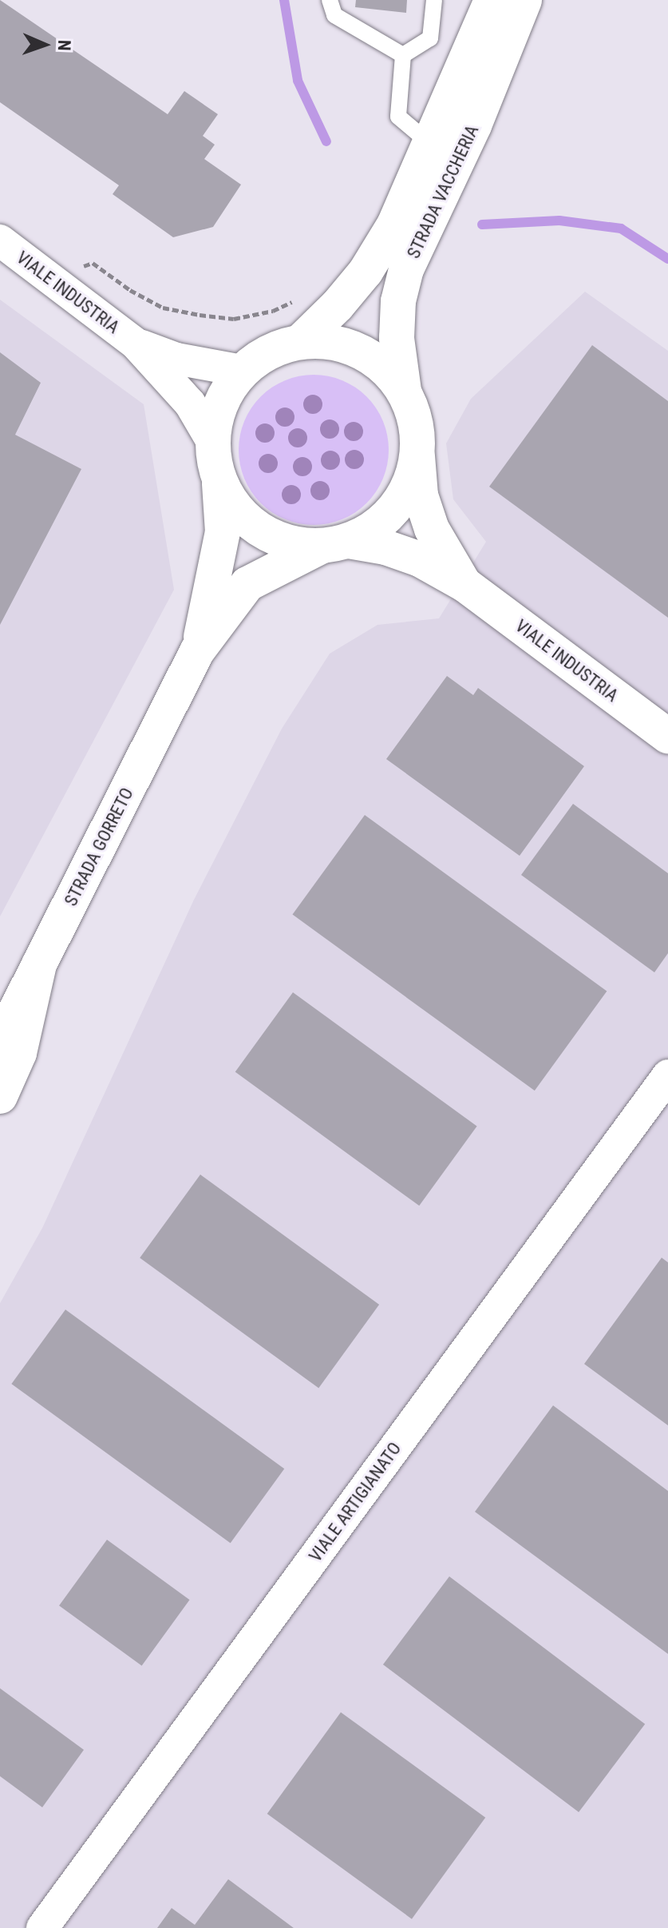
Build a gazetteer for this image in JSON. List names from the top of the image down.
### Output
{
  "streets": {
    "main road": ["STRADA VACCHERIA", "VIALE INDUSTRIA", "STRADA GORRETO"],
    "street": ["VIALE ARTIGIANATO"]
  },
  "crossings": [
    ["STRADA VACCHERIA", "VIALE INDUSTRIA"],
    ["STRADA VACCHERIA", "STRADA GORRETO"],
    ["VIALE INDUSTRIA", "STRADA GORRETO"]
  ],
  "north": "right"
}
